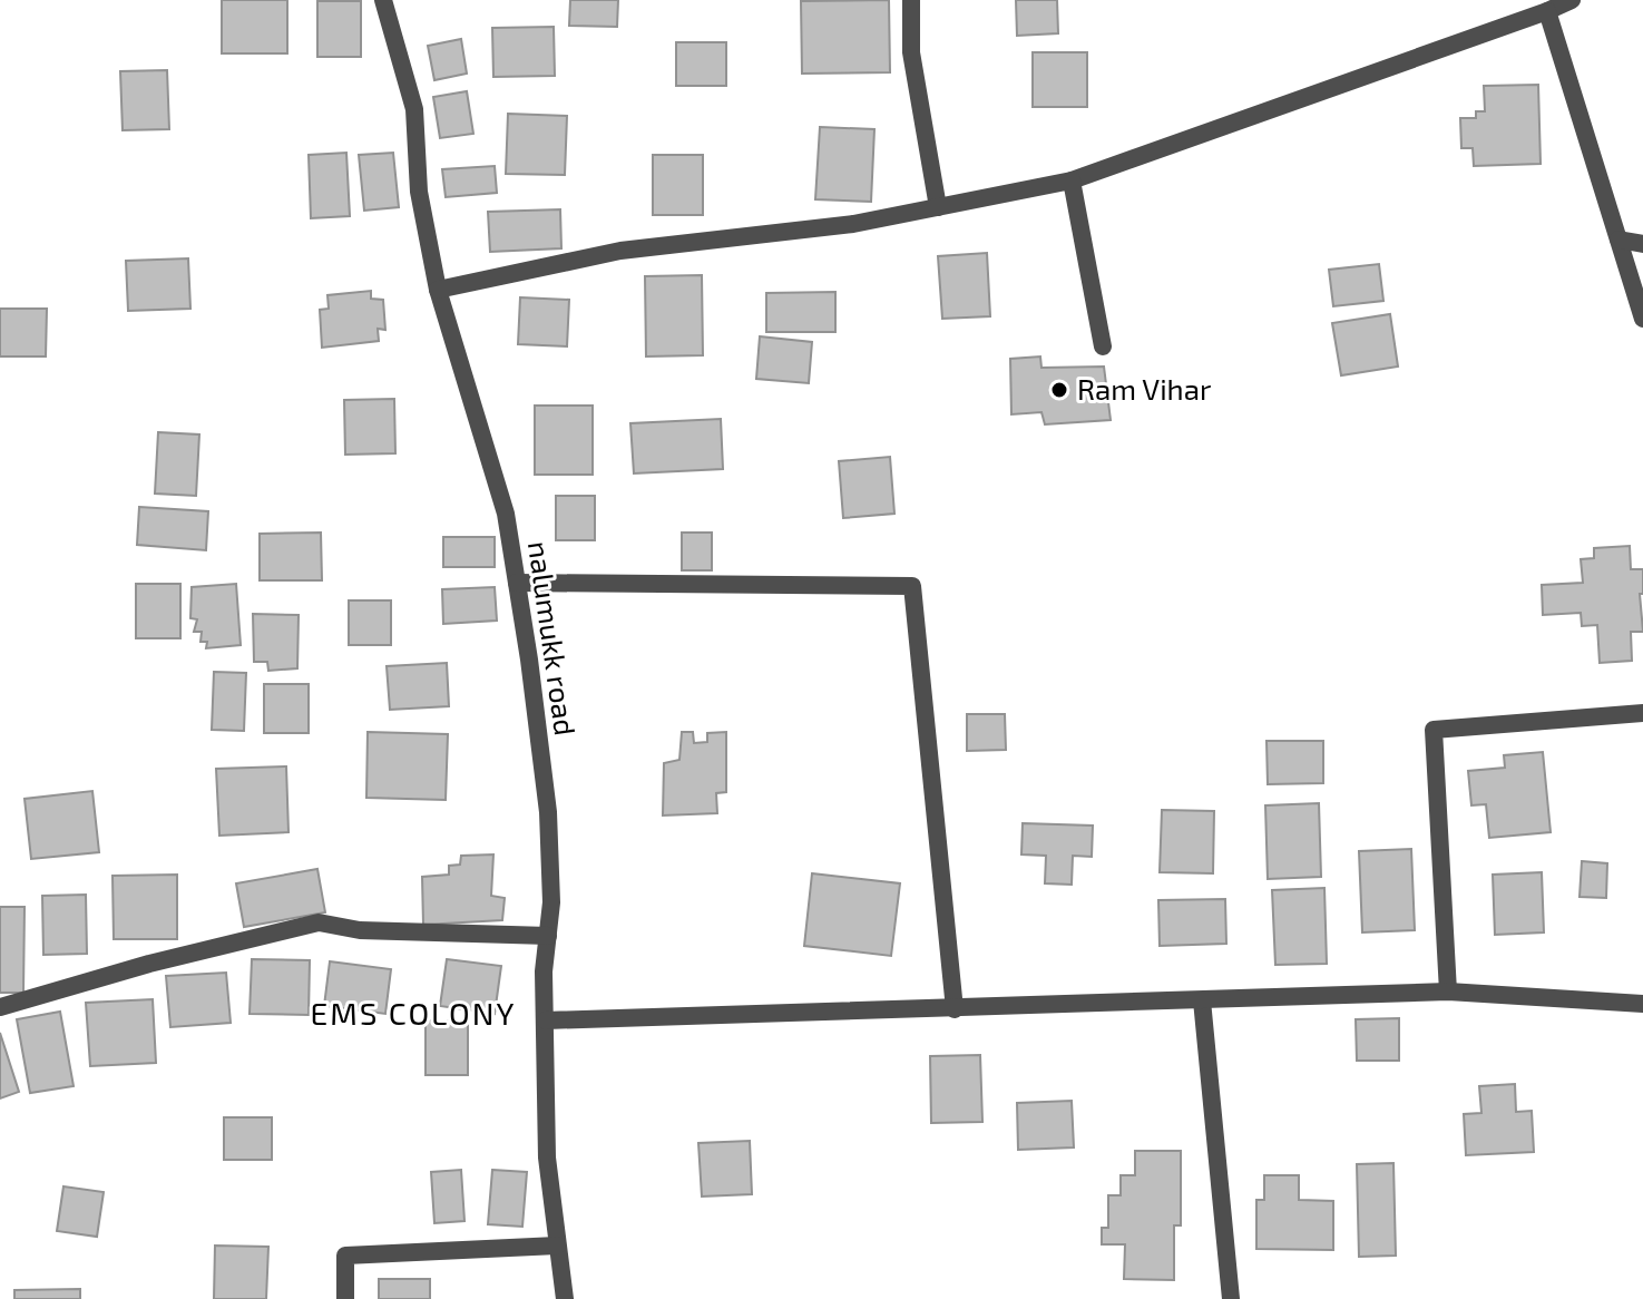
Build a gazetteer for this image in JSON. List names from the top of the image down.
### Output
{
  "streets": {
    "street": ["nalumukk road"]
  },
  "districts": ["EMS COLONY"],
  "places": ["Ram Vihar"]
}
